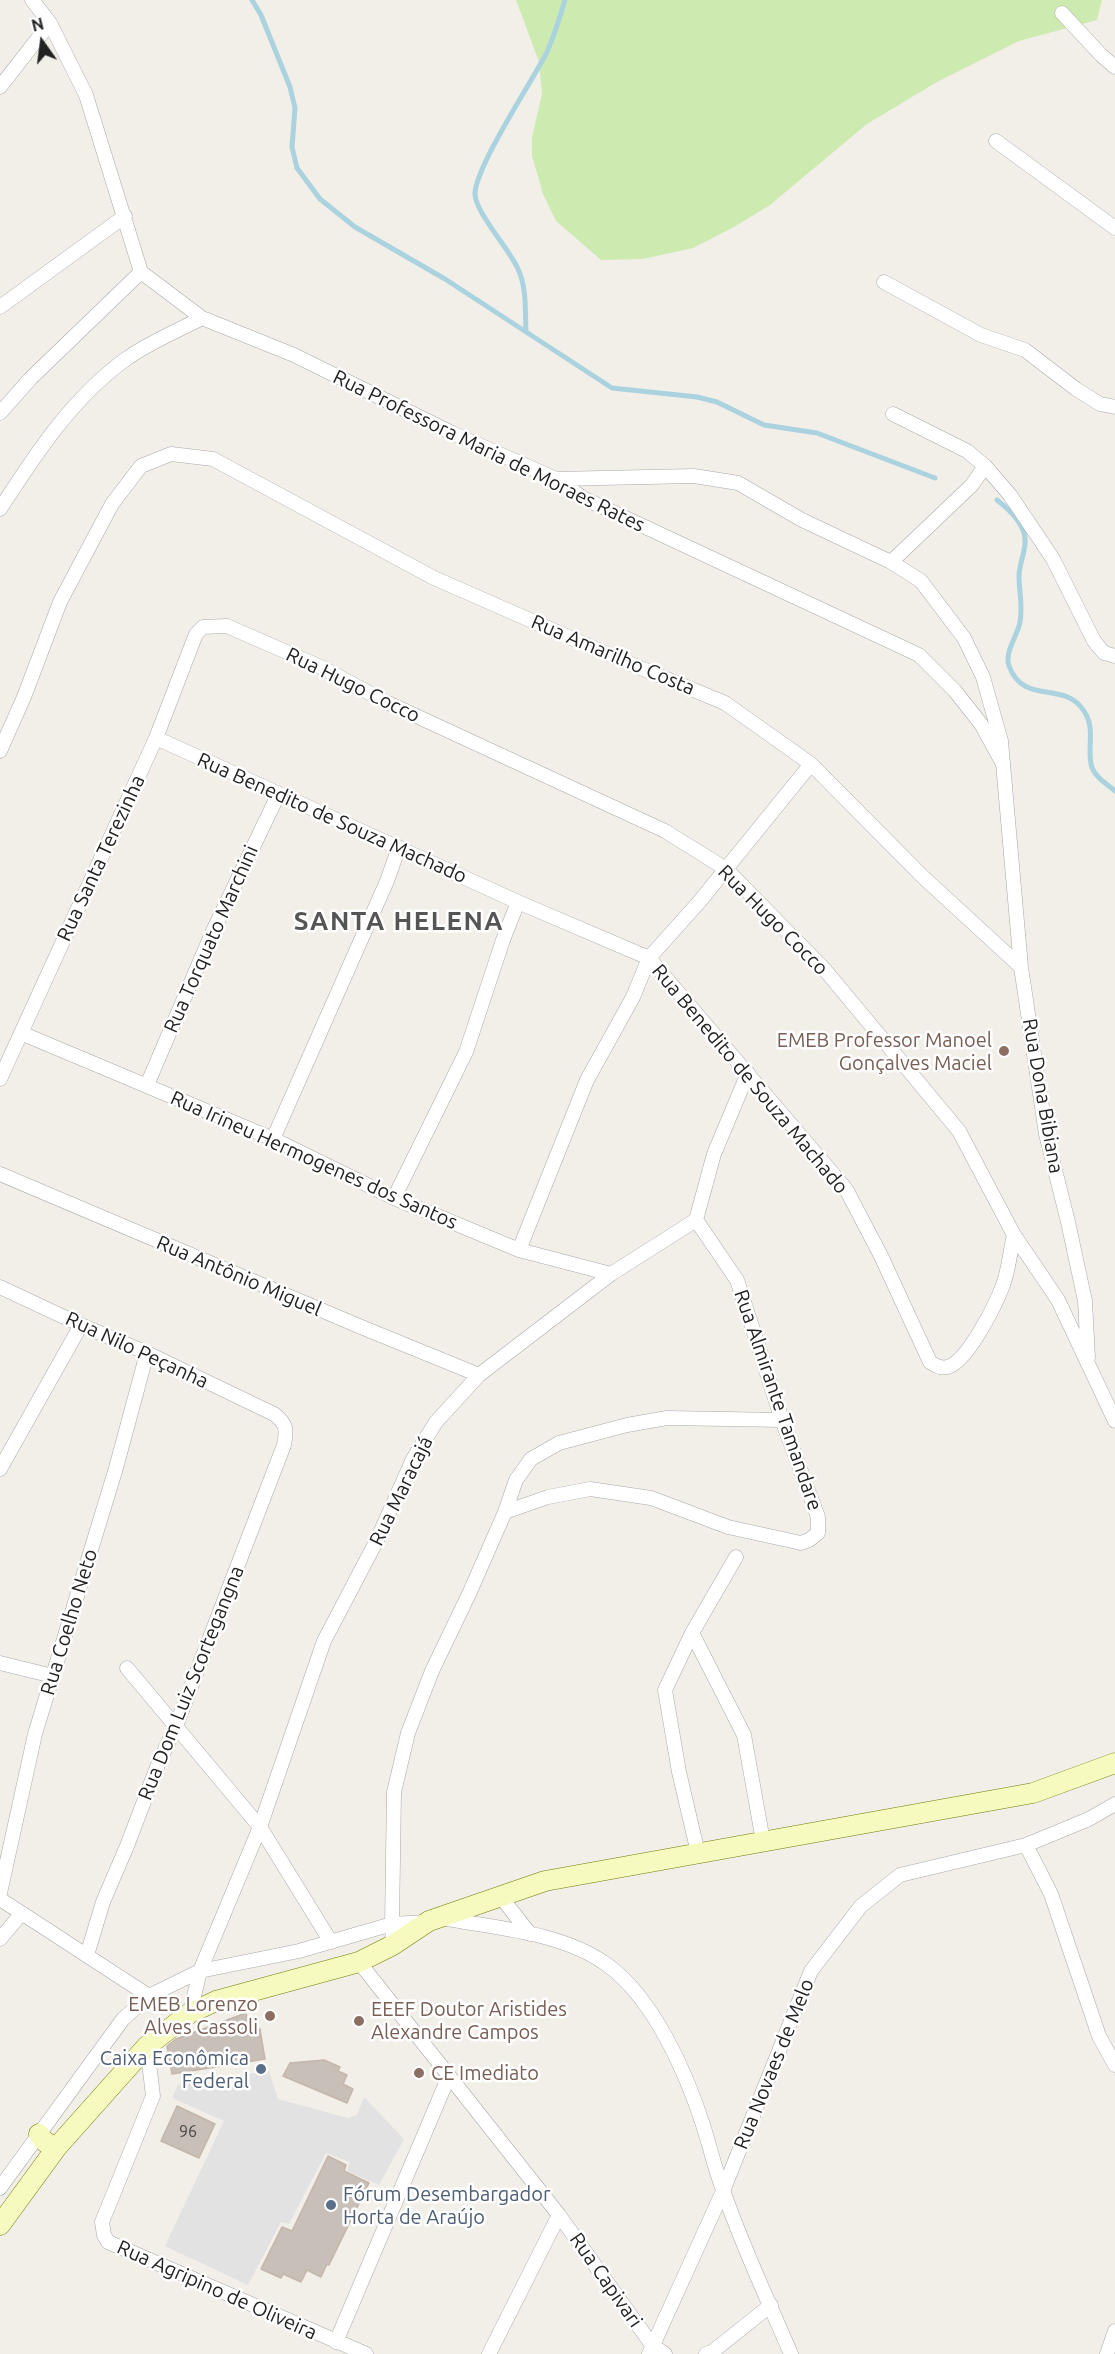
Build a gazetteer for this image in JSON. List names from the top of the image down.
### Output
{
  "streets": {
    "street": [
      "Rua Professora Maria de Moraes Rates",
      "Rua Amarilho Costa",
      "Rua Hugo Cocco",
      "Rua Benedito de Souza Machado",
      "Rua Santa Terezinha",
      "Rua Torquato Marchini",
      "Rua Dona Bibiana",
      "Rua Irineu Hermogenes dos Santos",
      "Rua Antônio Miguel",
      "Rua Nilo Peçanha",
      "Rua Almirante Tamandare",
      "Rua Maracajá",
      "Rua Coelho Neto",
      "Rua Dom Luiz Scortegangna",
      "Rua Novaes de Melo",
      "Rua Capivari",
      "Rua Agripino de Oliveira"
    ]
  },
  "crossings": [
    ["Rua Professora Maria de Moraes Rates", "Rua Dona Bibiana"],
    ["Rua Amarilho Costa", "Rua Dona Bibiana"],
    ["Rua Hugo Cocco", "Rua Benedito de Souza Machado"],
    ["Rua Hugo Cocco", "Rua Santa Terezinha"],
    ["Rua Hugo Cocco", "Rua Dona Bibiana"],
    ["Rua Benedito de Souza Machado", "Rua Santa Terezinha"],
    ["Rua Benedito de Souza Machado", "Rua Torquato Marchini"],
    ["Rua Santa Terezinha", "Rua Irineu Hermogenes dos Santos"],
    ["Rua Torquato Marchini", "Rua Irineu Hermogenes dos Santos"],
    ["Rua Irineu Hermogenes dos Santos", "Rua Maracajá"],
    ["Rua Antônio Miguel", "Rua Maracajá"],
    ["Rua Nilo Peçanha", "Rua Coelho Neto"],
    ["Rua Nilo Peçanha", "Rua Dom Luiz Scortegangna"],
    ["Rua Almirante Tamandare", "Rua Maracajá"],
    ["Rua Novaes de Melo", "Rua Capivari"]
  ],
  "districts": ["SANTA HELENA"],
  "places": [
    "EMEB Professor Manoel Gonçalves Maciel",
    "EMEB Lorenzo Alves Cassoli",
    "EEEF Doutor Aristides Alexandre Campos",
    "Caixa Econômica Federal",
    "CE Imediato",
    "Fórum Desembargador Horta de Araújo"
  ],
  "house_numbers": ["96"],
  "north": "top"
}
